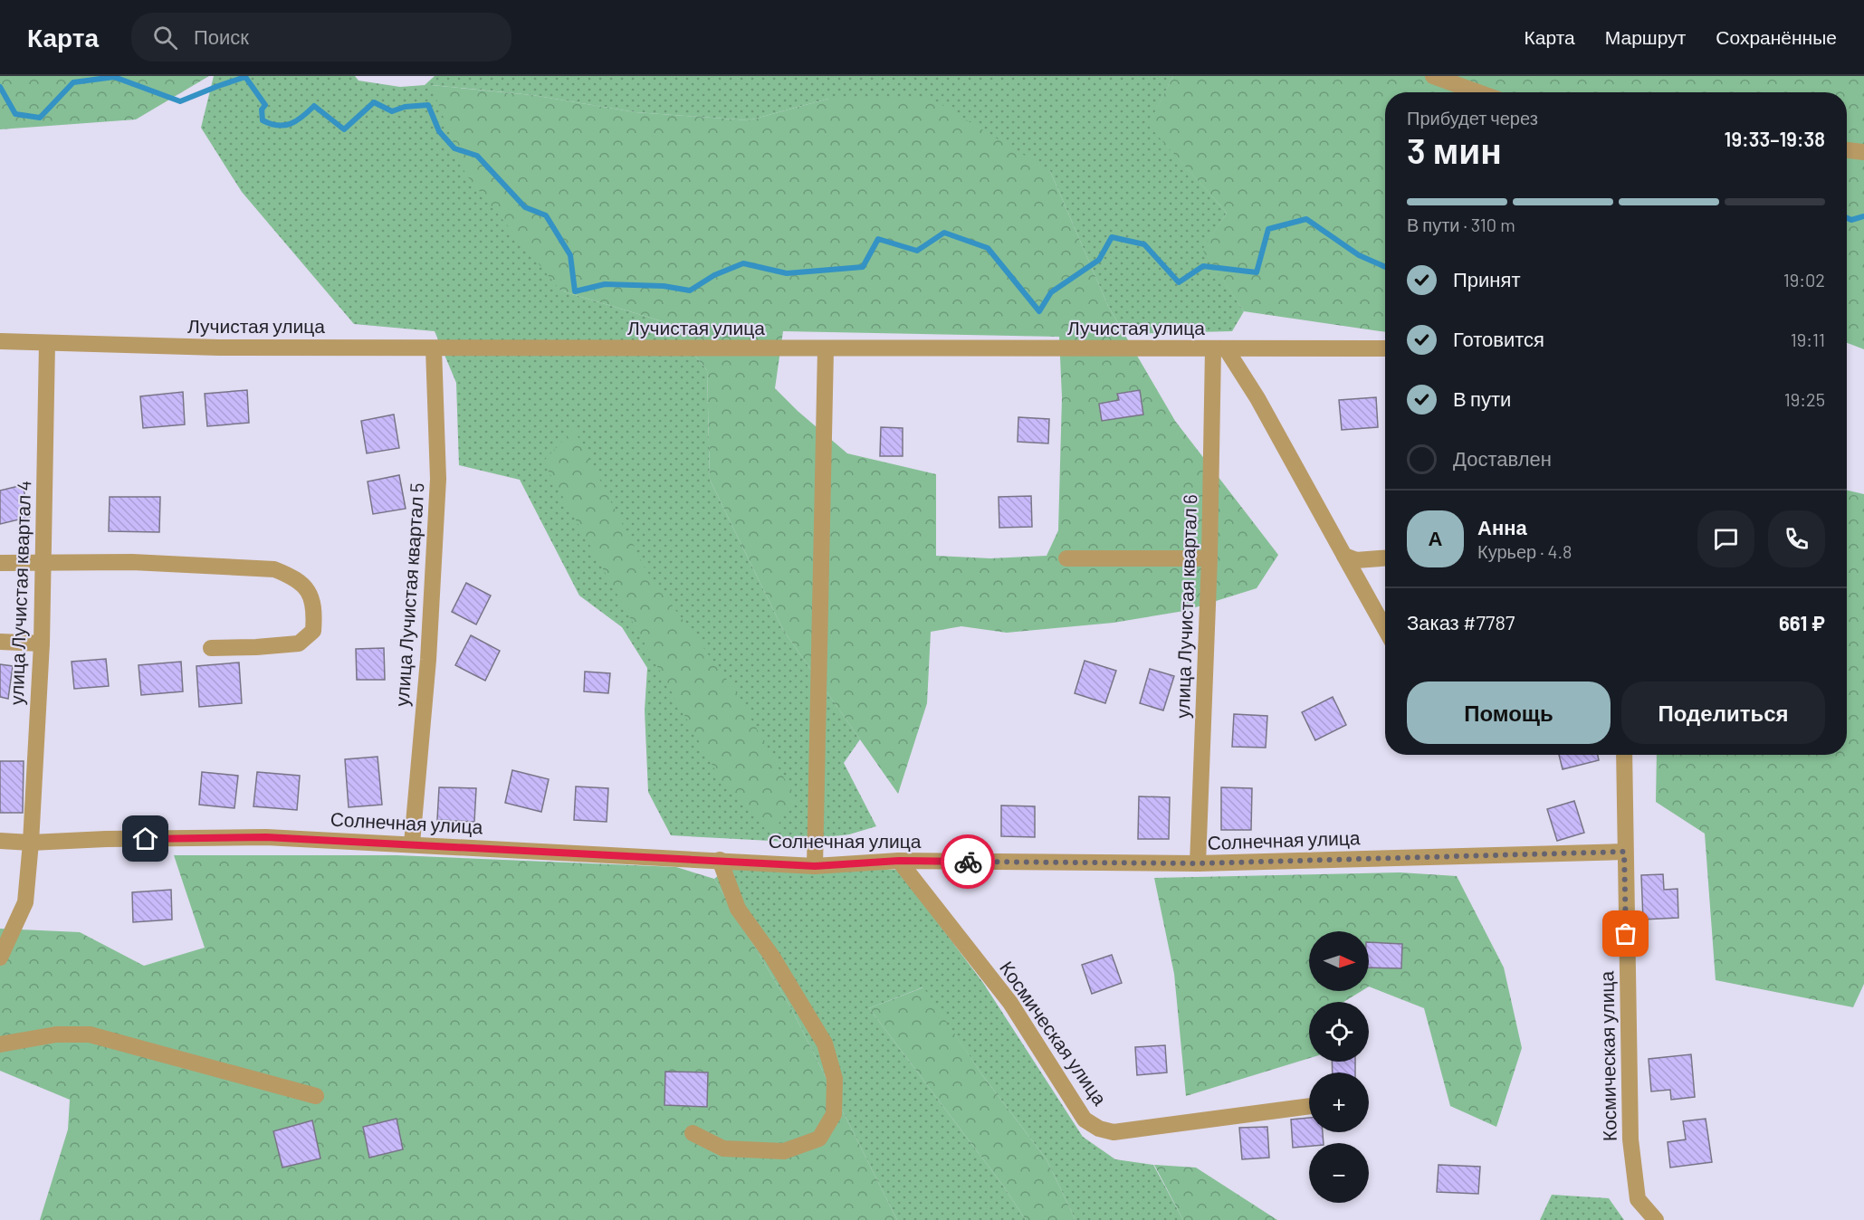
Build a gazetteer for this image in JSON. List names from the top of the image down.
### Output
{
  "streets": {
    "street": [
      "Лучистая улица",
      "улица Лучистая квартал 4",
      "улица Лучистая квартал 5",
      "улица Лучистая квартал 6",
      "Солнечная улица",
      "Космическая улица"
    ]
  },
  "crossings": [
    ["Лучистая улица", "улица Лучистая квартал 4"],
    ["Лучистая улица", "улица Лучистая квартал 5"],
    ["Лучистая улица", "улица Лучистая квартал 6"],
    ["улица Лучистая квартал 4", "Солнечная улица"],
    ["улица Лучистая квартал 5", "Солнечная улица"],
    ["улица Лучистая квартал 6", "Солнечная улица"],
    ["Солнечная улица", "Космическая улица"]
  ],
  "north": "right",
  "page": {
    "header": "Карта",
    "search": "Поиск",
    "nav": ["Карта", "Маршрут", "Сохранённые"],
    "heading": ["3 мин", "Прибудет через", "19:33–19:38"],
    "panel": [
      "Анна",
      "Курьер · 4.8",
      "Заказ #7787",
      "661 ₽"
    ],
    "bar": "В пути · 310 m",
    "list": [
      ["Принят", "19:02"],
      ["Готовится", "19:11"],
      ["В пути", "19:25"],
      "Доставлен"
    ],
    "round": "А",
    "buttons": ["Помощь", "Поделиться"],
    "map_buttons": ["+", "−"]
  }
}
